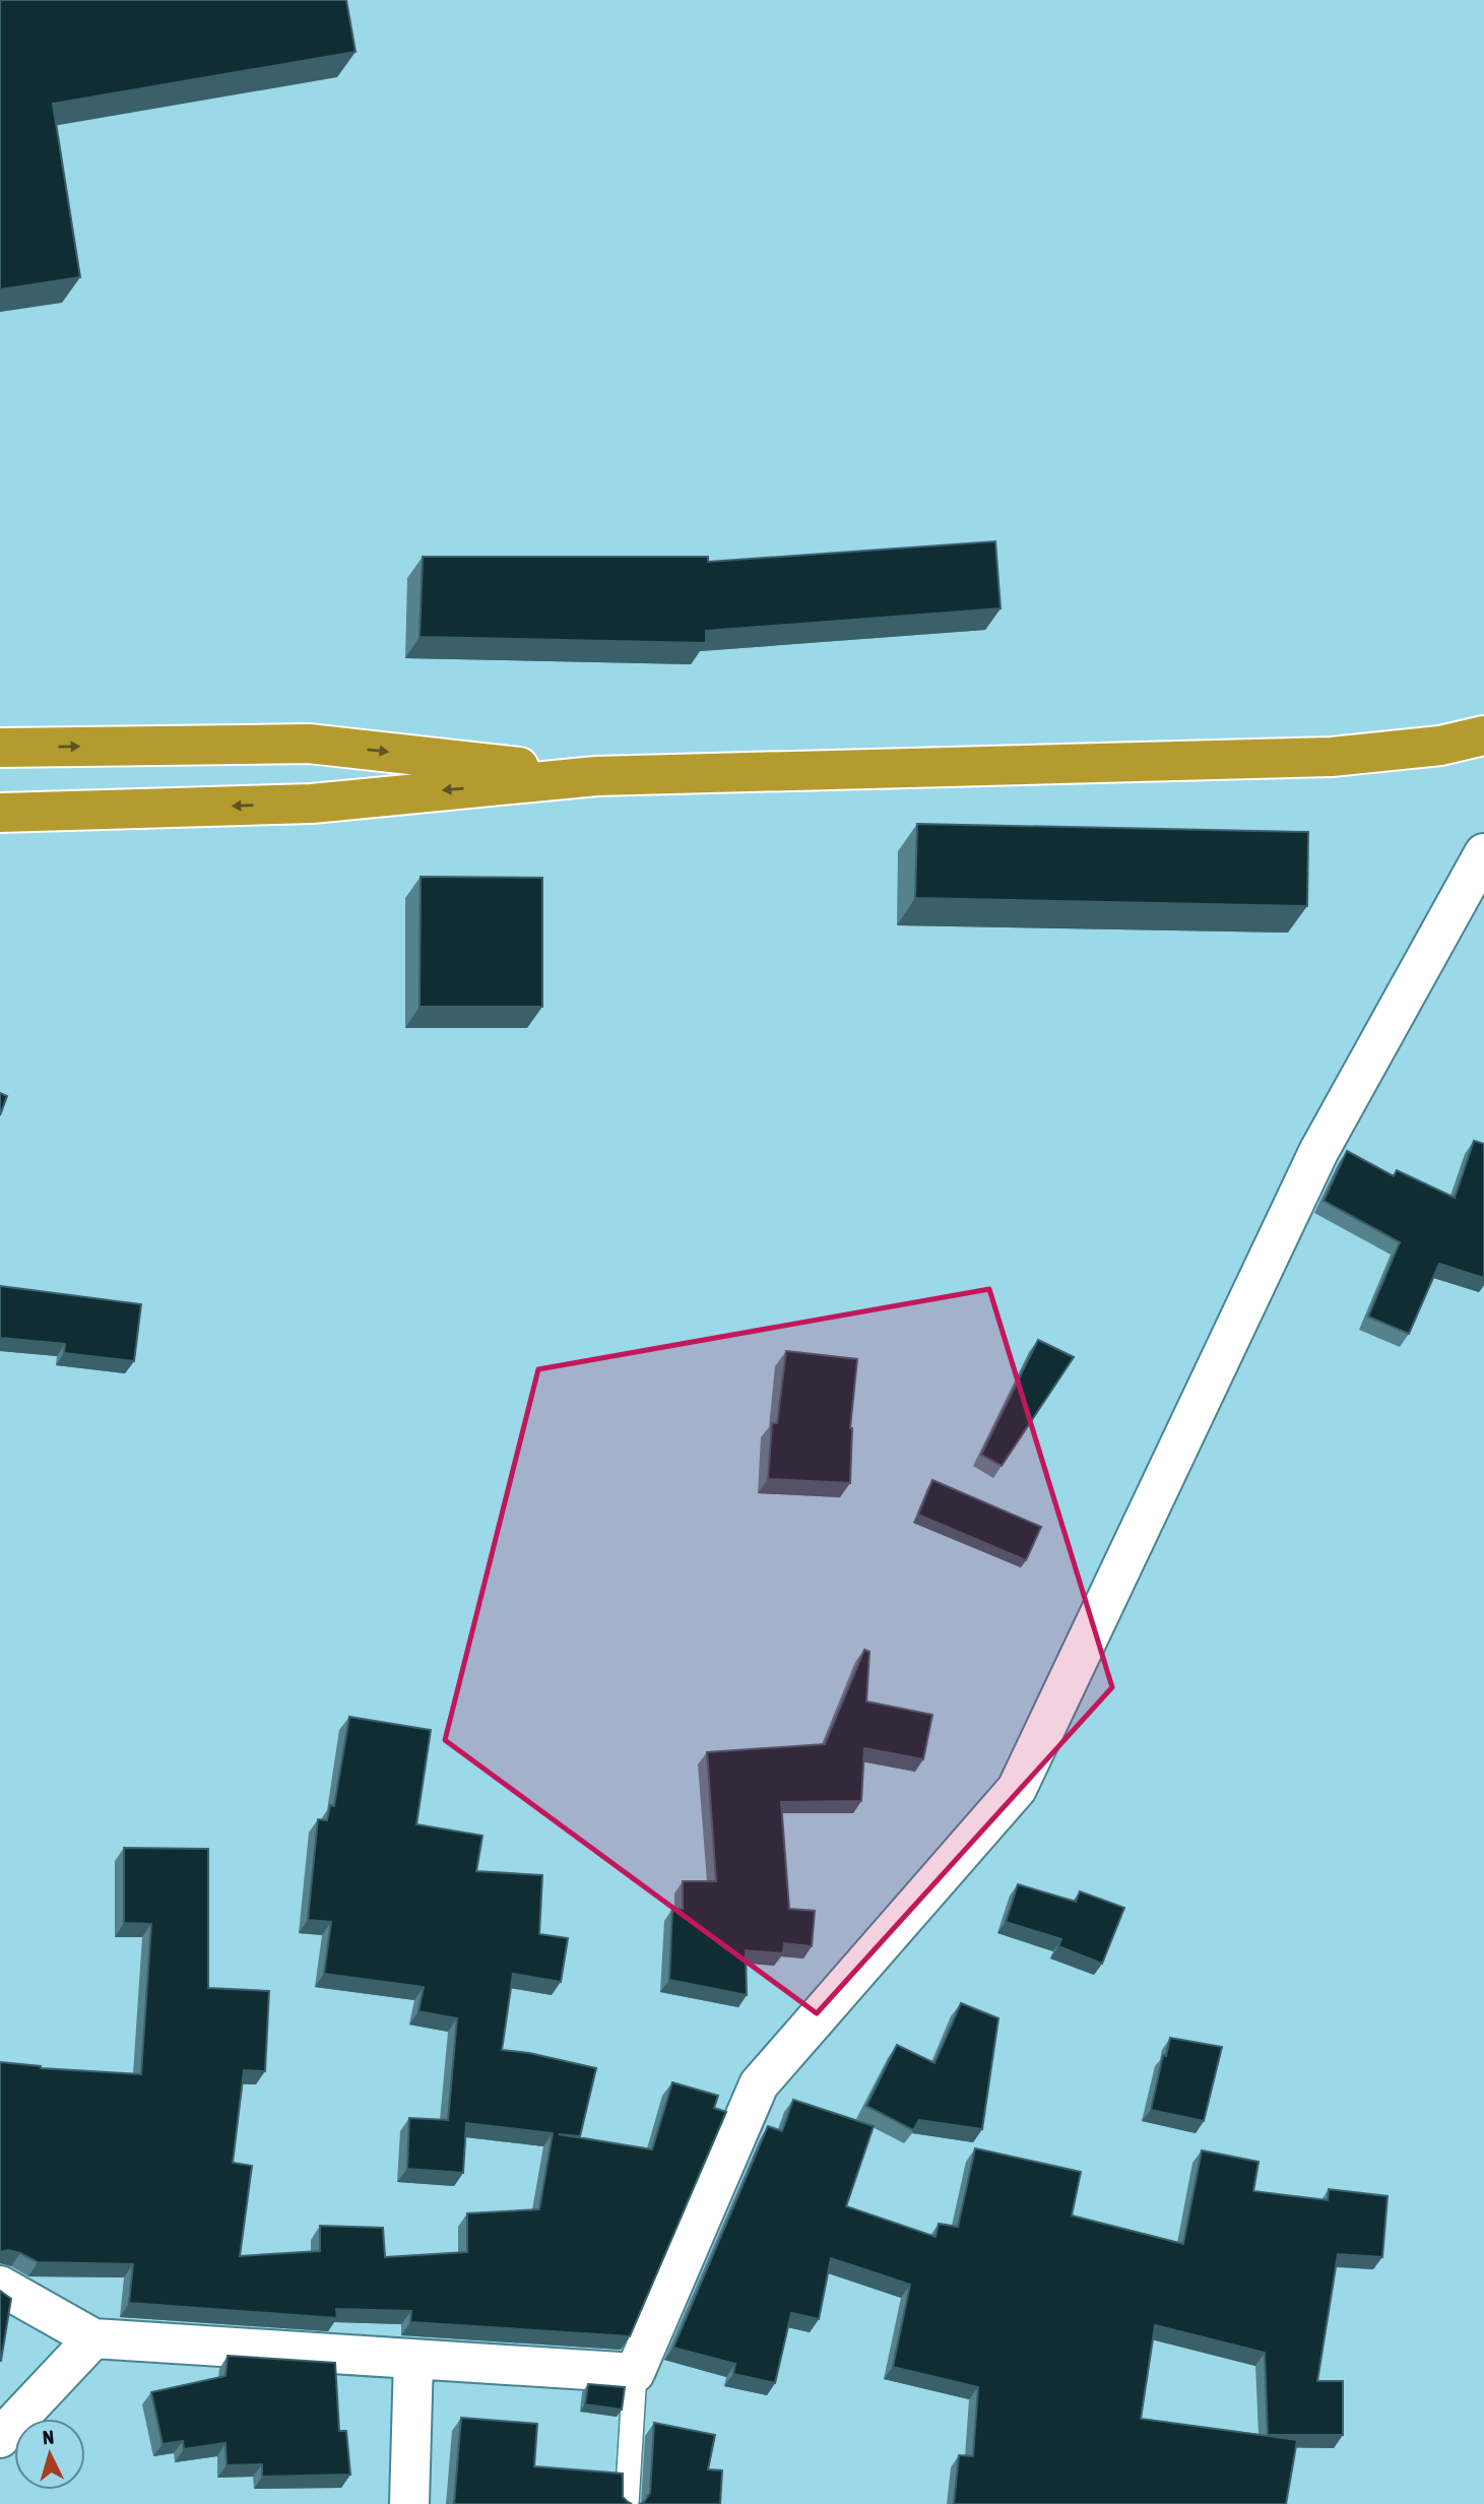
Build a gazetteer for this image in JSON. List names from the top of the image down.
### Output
{
  "north": "top"
}
